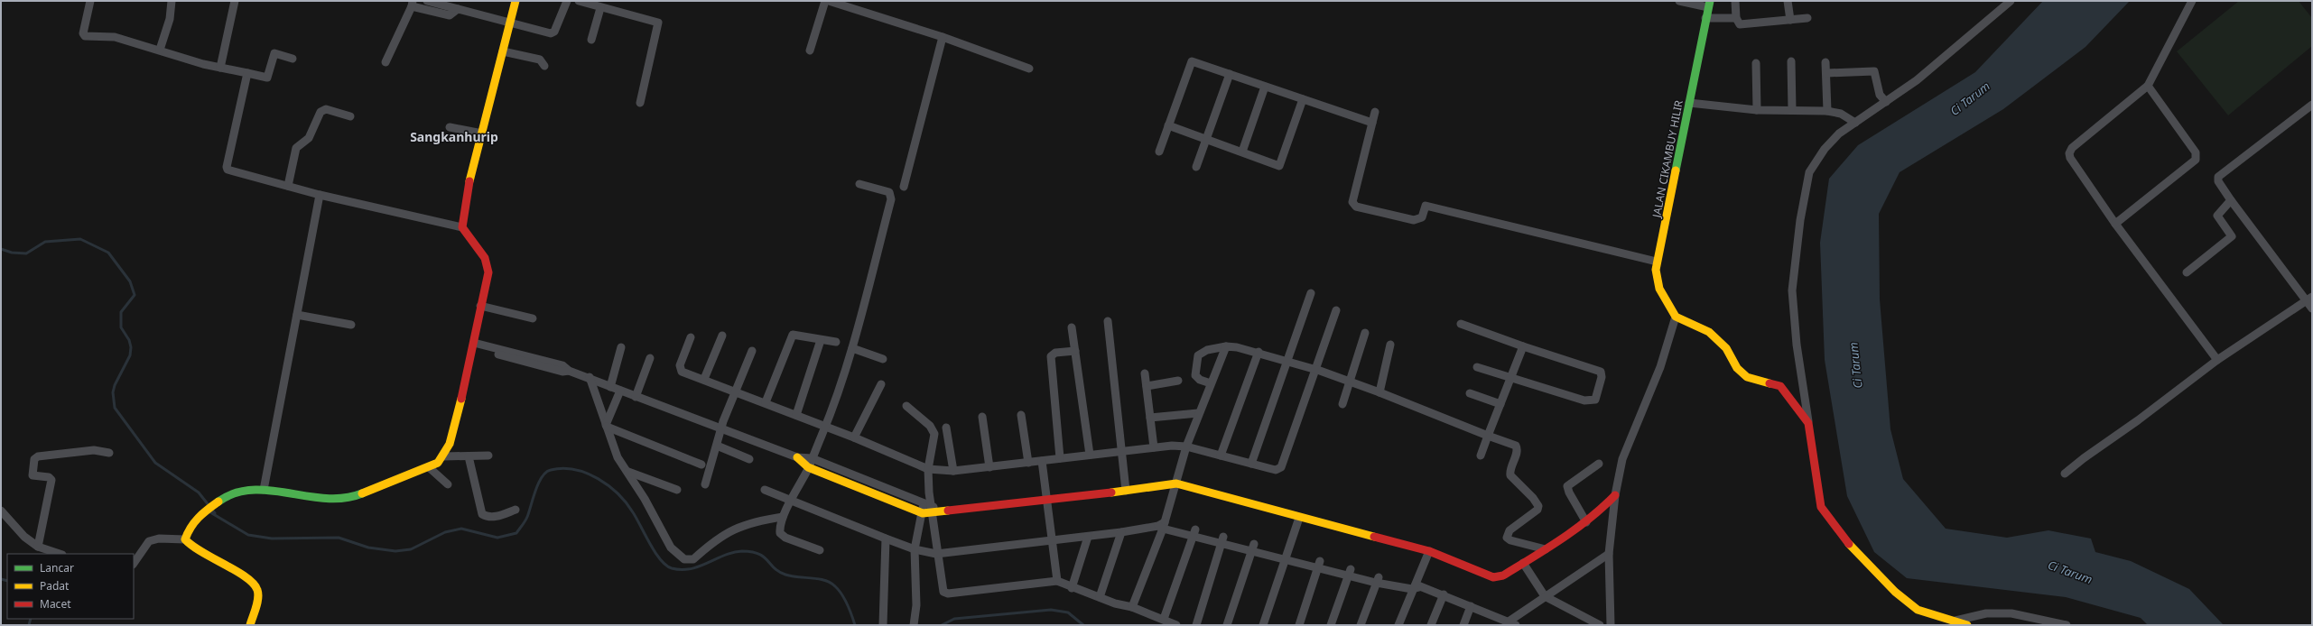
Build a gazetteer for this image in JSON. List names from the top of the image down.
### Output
{
  "streets": {
    "street": ["JALAN CIKAMBUY HILIR"]
  },
  "districts": ["Sangkanhurip"],
  "water": ["Ci Tarum"],
  "legend": ["Lancar", "Padat", "Macet"]
}
